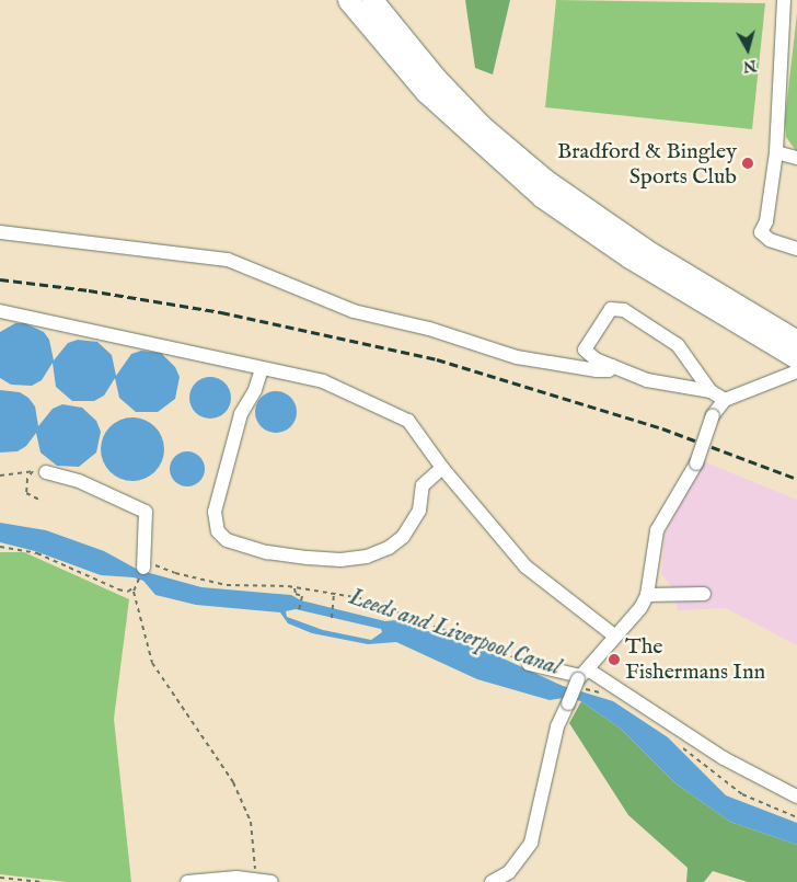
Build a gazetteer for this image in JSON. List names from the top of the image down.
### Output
{
  "water": ["Leeds and Liverpool Canal"],
  "places": ["Bradford & Bingley Sports Club", "The Fishermans Inn"],
  "north": "bottom"
}
